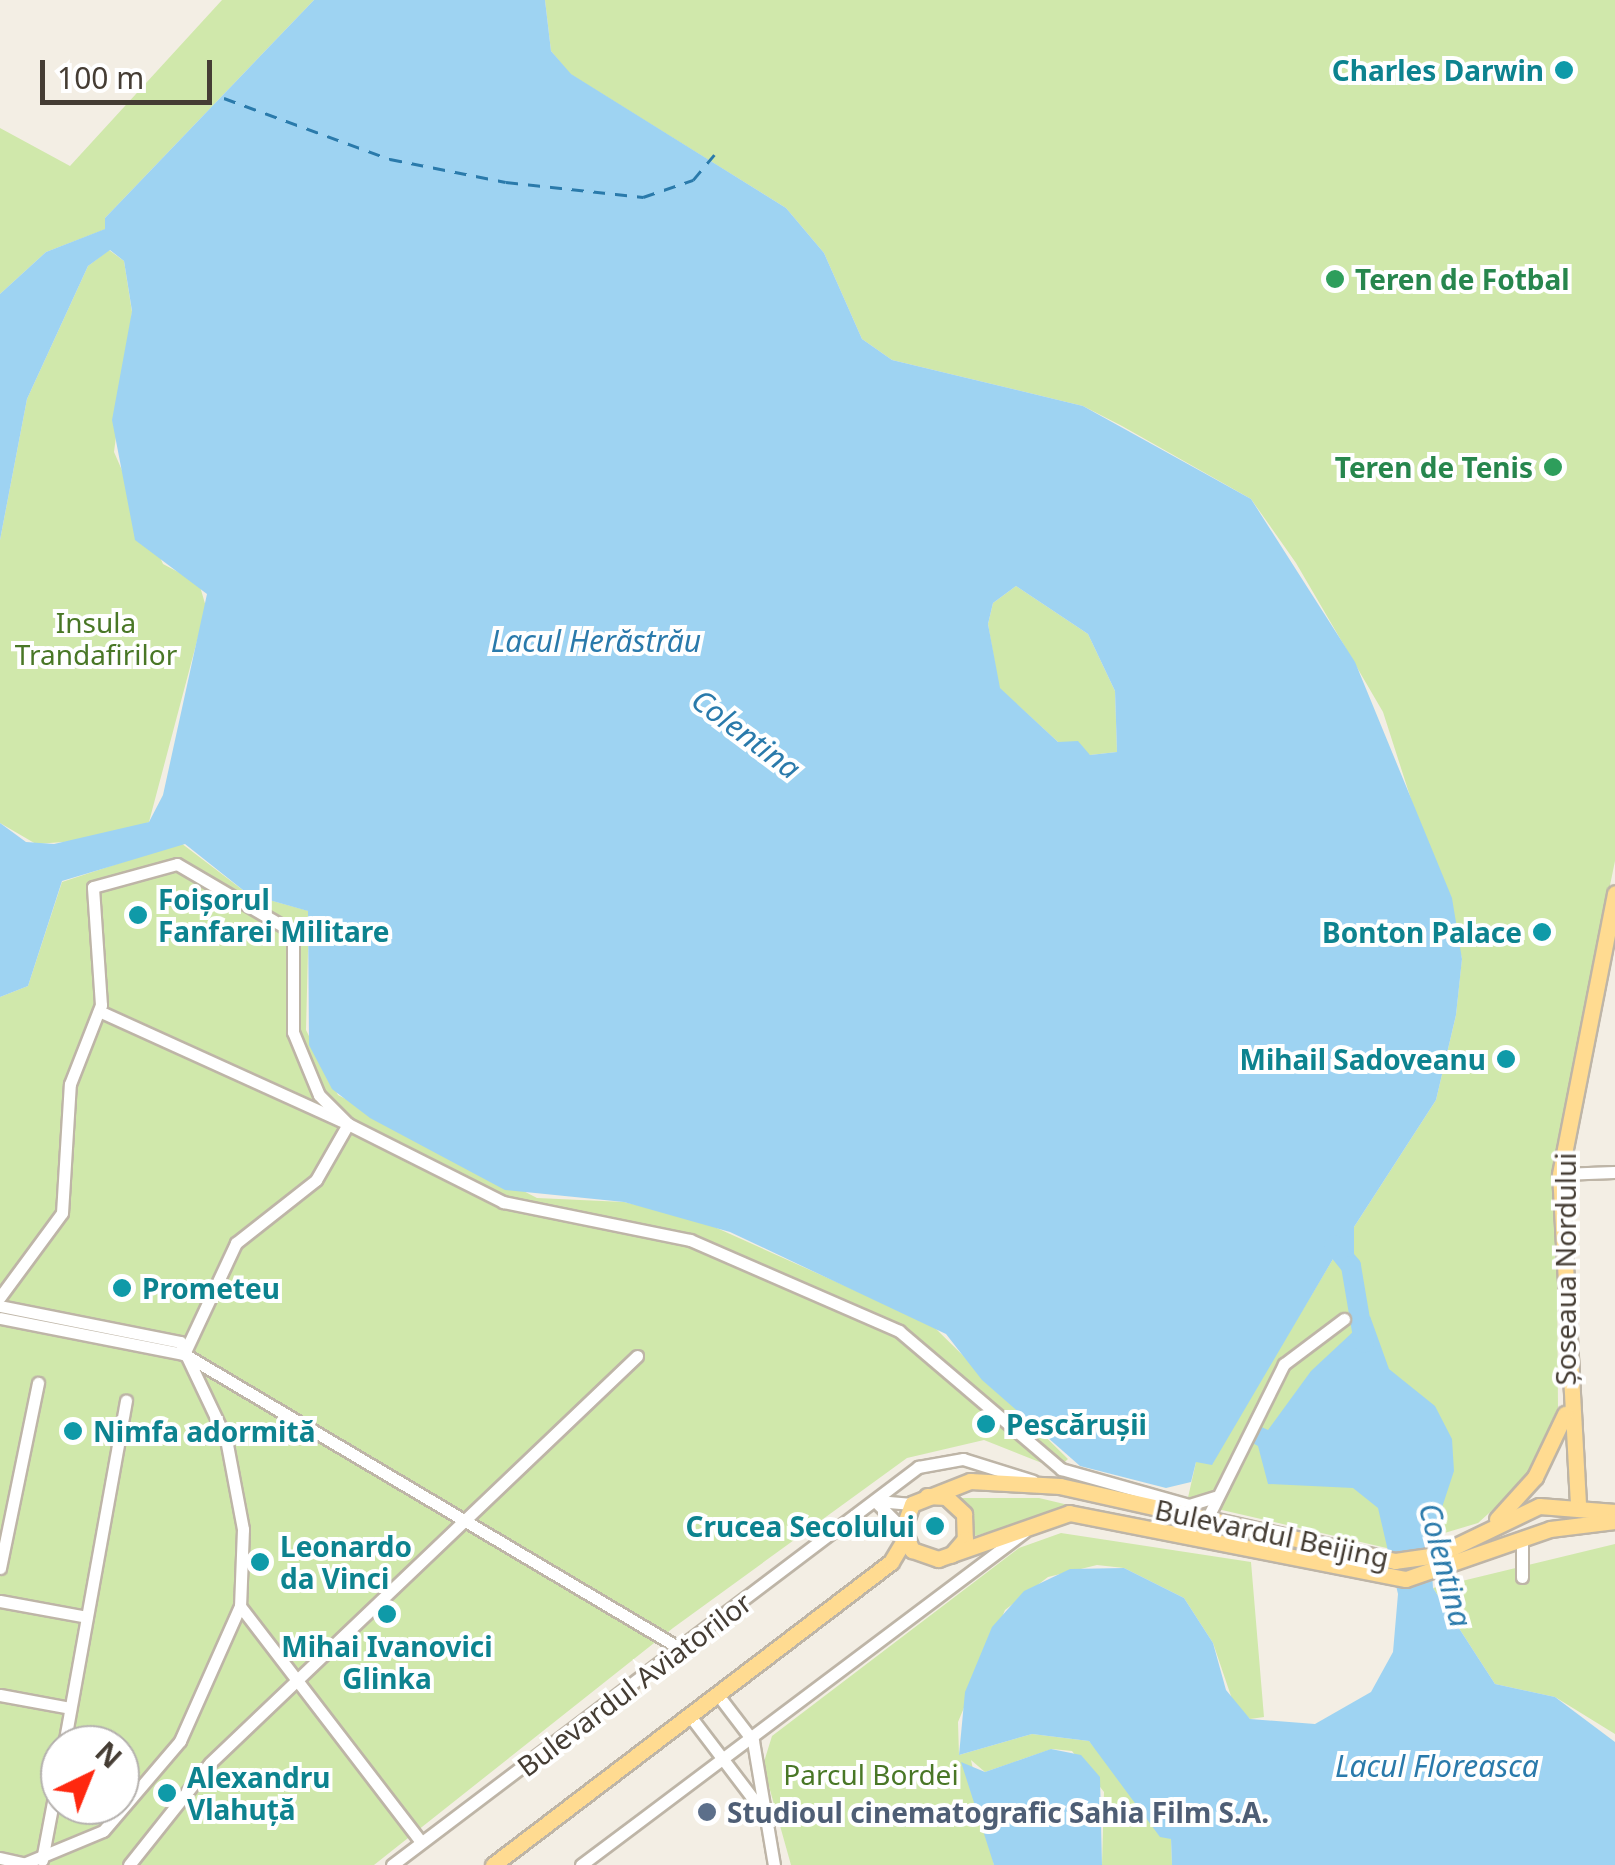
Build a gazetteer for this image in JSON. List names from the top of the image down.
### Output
{
  "streets": {
    "main road": ["Șoseaua Nordului", "Bulevardul Beijing"],
    "street": ["Bulevardul Aviatorilor"]
  },
  "crossings": [
    ["Șoseaua Nordului", "Bulevardul Beijing"],
    ["Bulevardul Beijing", "Bulevardul Aviatorilor"]
  ],
  "water": ["Lacul Herăstrău", "Colentina", "Lacul Floreasca"],
  "parks": ["Insula Trandafirilor", "Parcul Bordei"],
  "places": [
    "Charles Darwin",
    "Teren de Fotbal",
    "Teren de Tenis",
    "Foișorul Fanfarei Militare",
    "Bonton Palace",
    "Mihail Sadoveanu",
    "Prometeu",
    "Pescărușii",
    "Nimfa adormită",
    "Crucea Secolului",
    "Leonardo da Vinci",
    "Mihai Ivanovici Glinka",
    "Alexandru Vlahuță",
    "Studioul cinematografic Sahia Film S.A."
  ],
  "scale_bar": "100 m",
  "north": "top right"
}
